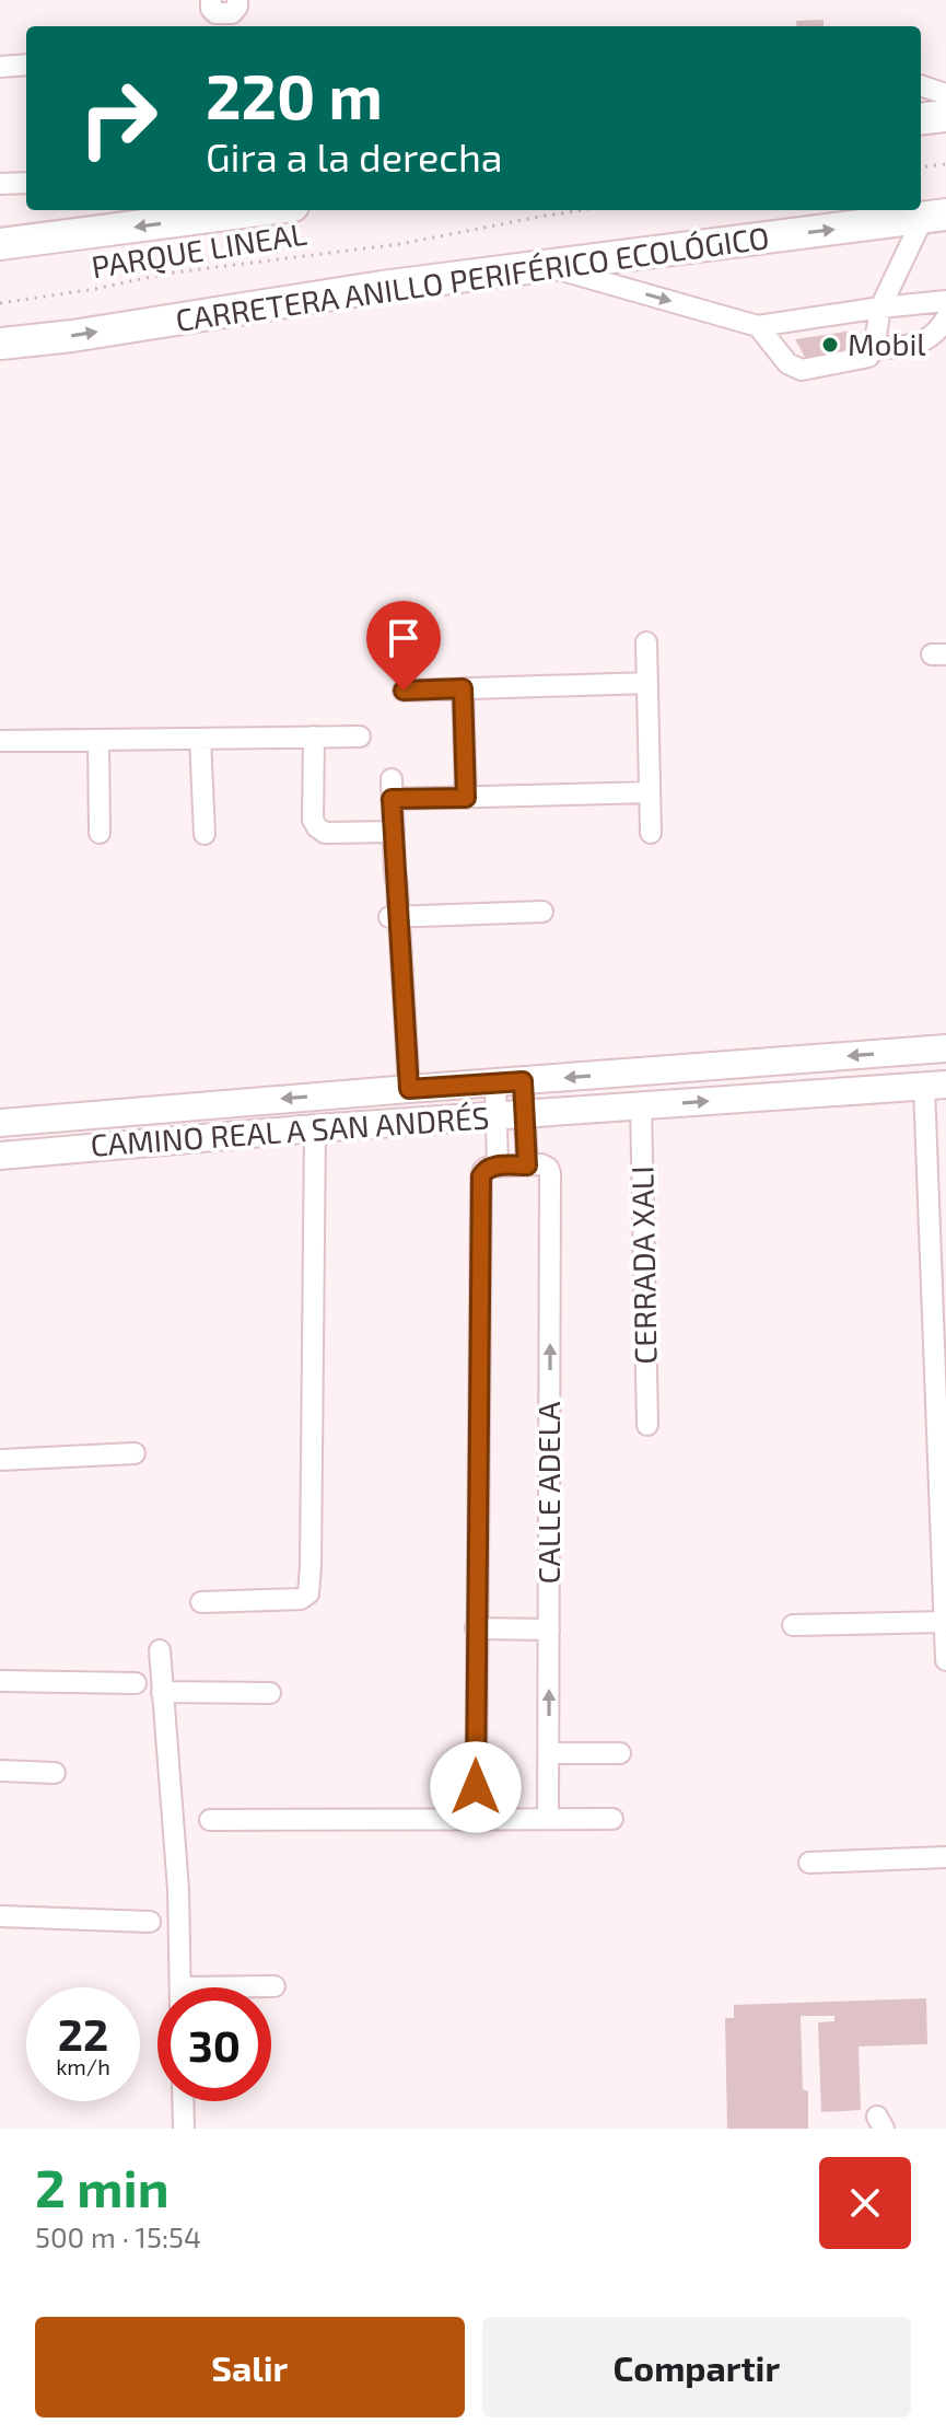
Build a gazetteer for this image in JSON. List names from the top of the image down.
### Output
{
  "streets": {
    "highway": ["CARRETERA ANILLO PERIFÉRICO ECOLÓGICO"],
    "main road": ["CAMINO REAL A SAN ANDRÉS"],
    "street": ["CERRADA XALI", "CALLE ADELA"],
    "path": ["PARQUE LINEAL"]
  },
  "crossings": [
    ["CAMINO REAL A SAN ANDRÉS", "CERRADA XALI"]
  ],
  "one_way": ["CARRETERA ANILLO PERIFÉRICO ECOLÓGICO"],
  "places": ["Mobil"],
  "page": {
    "turn": ["220 m", "Gira a la derecha"],
    "speed": "22 km/h",
    "limit": "30",
    "heading": ["2 min", "500 m · 15:54"],
    "buttons": ["Salir", "Compartir"]
  }
}
